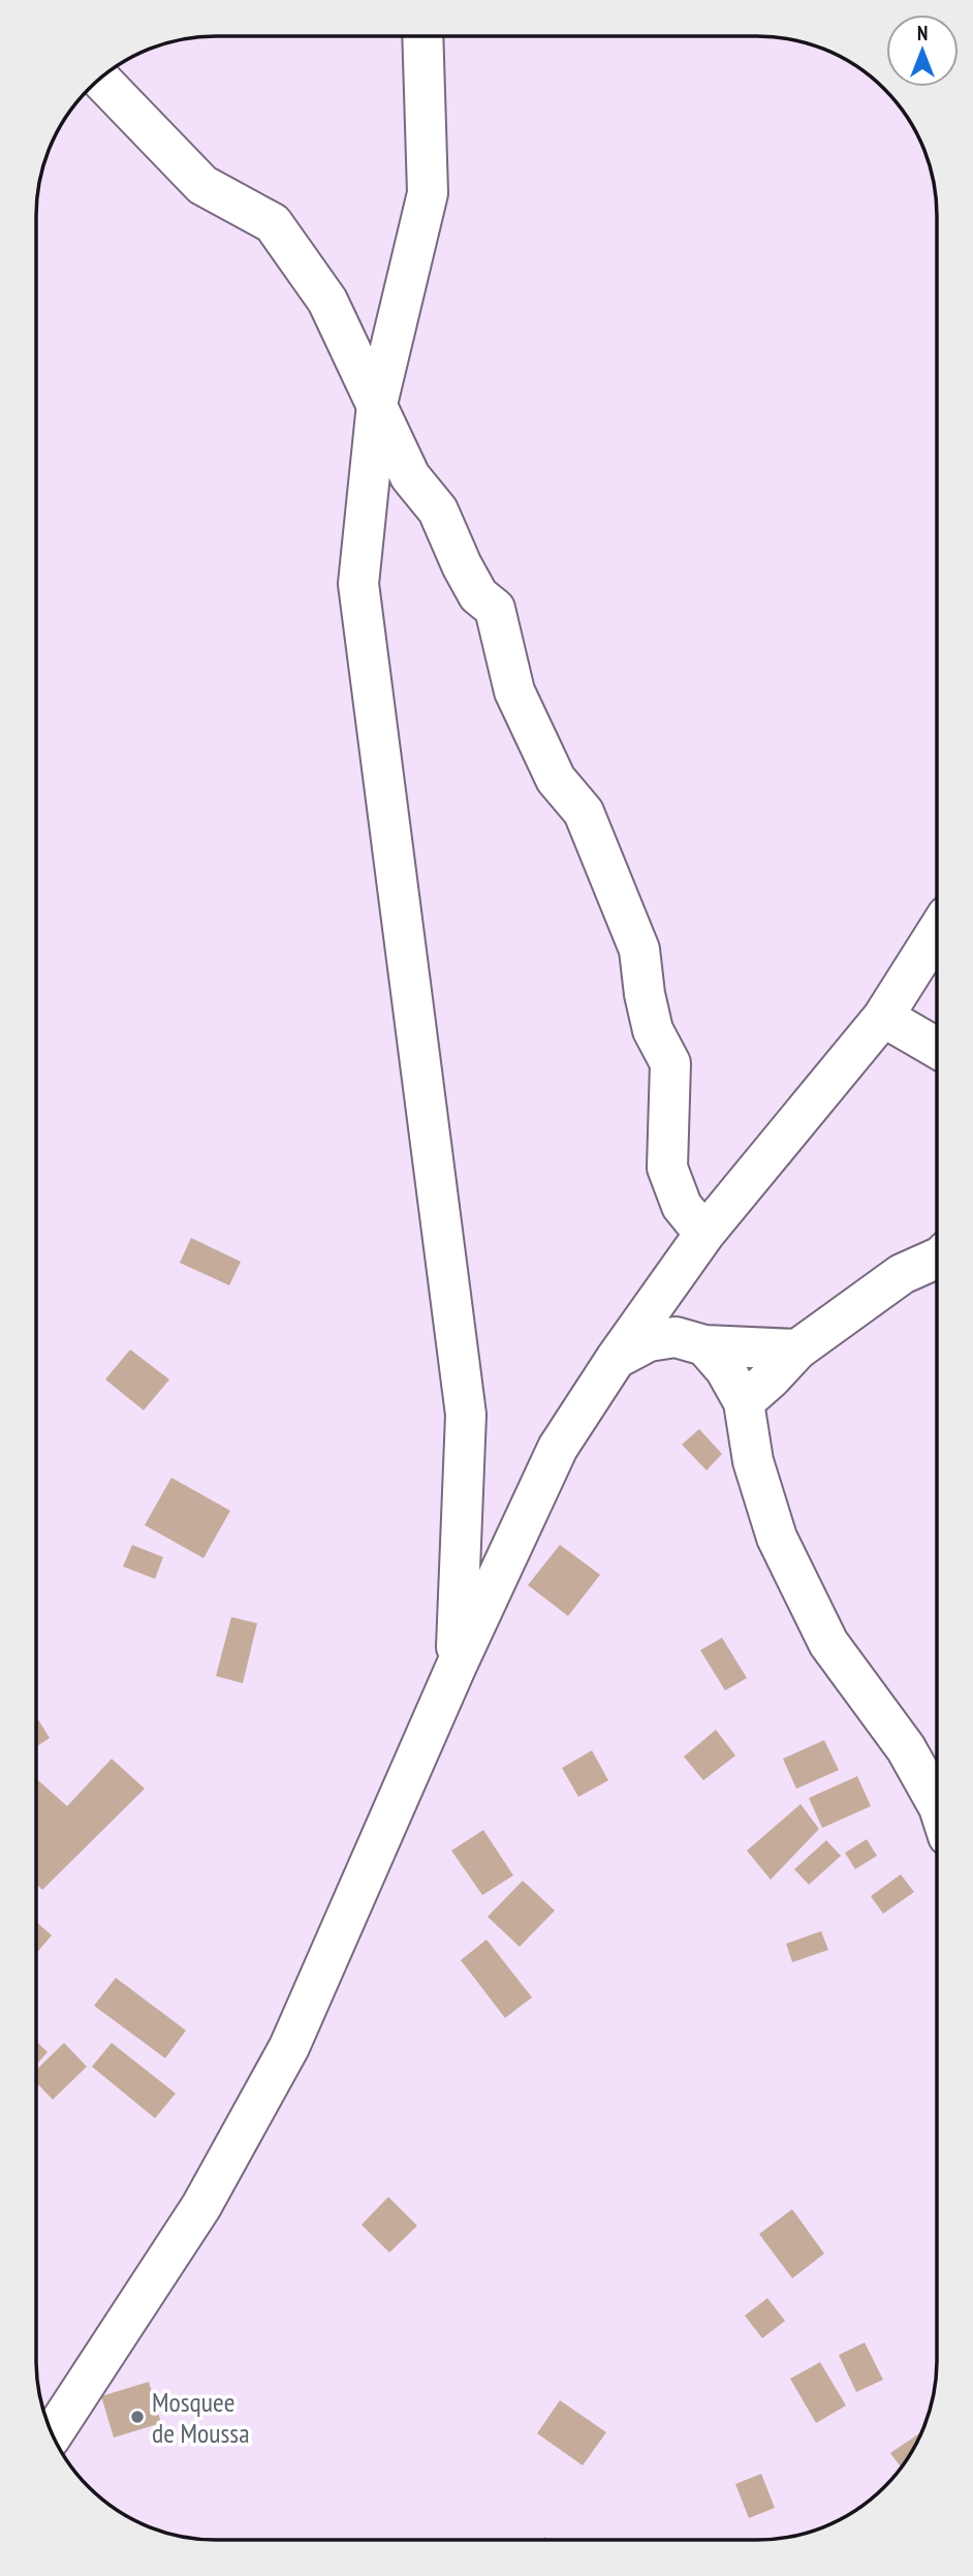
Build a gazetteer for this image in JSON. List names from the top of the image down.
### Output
{
  "places": ["Mosquee de Moussa"],
  "north": "top"
}
